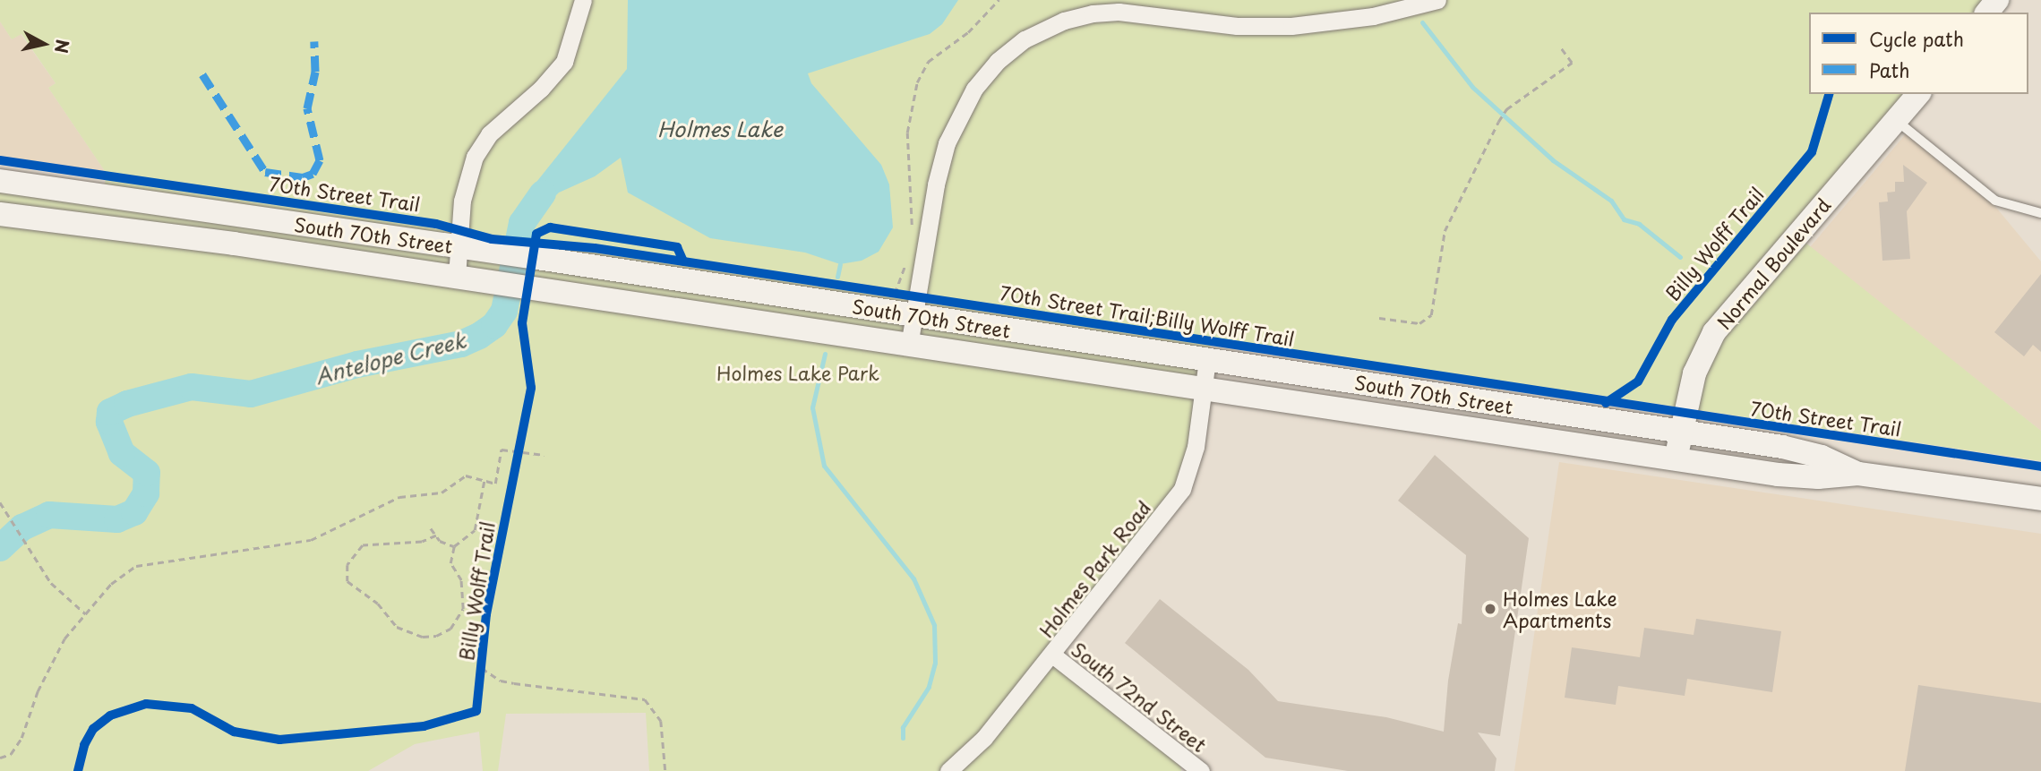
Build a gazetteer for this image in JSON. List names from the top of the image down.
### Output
{
  "streets": {
    "main road": ["South 70th Street", "Normal Boulevard"],
    "street": ["Holmes Park Road", "South 72nd Street"],
    "cycle path": ["70th Street Trail", "Billy Wolff Trail"]
  },
  "crossings": [
    ["South 70th Street", "Normal Boulevard"],
    ["South 70th Street", "Holmes Park Road"],
    ["Holmes Park Road", "South 72nd Street"]
  ],
  "water": ["Holmes Lake", "Antelope Creek"],
  "parks": ["Holmes Lake Park"],
  "places": ["Holmes Lake Apartments"],
  "legend": ["Cycle path", "Path"],
  "north": "right"
}
